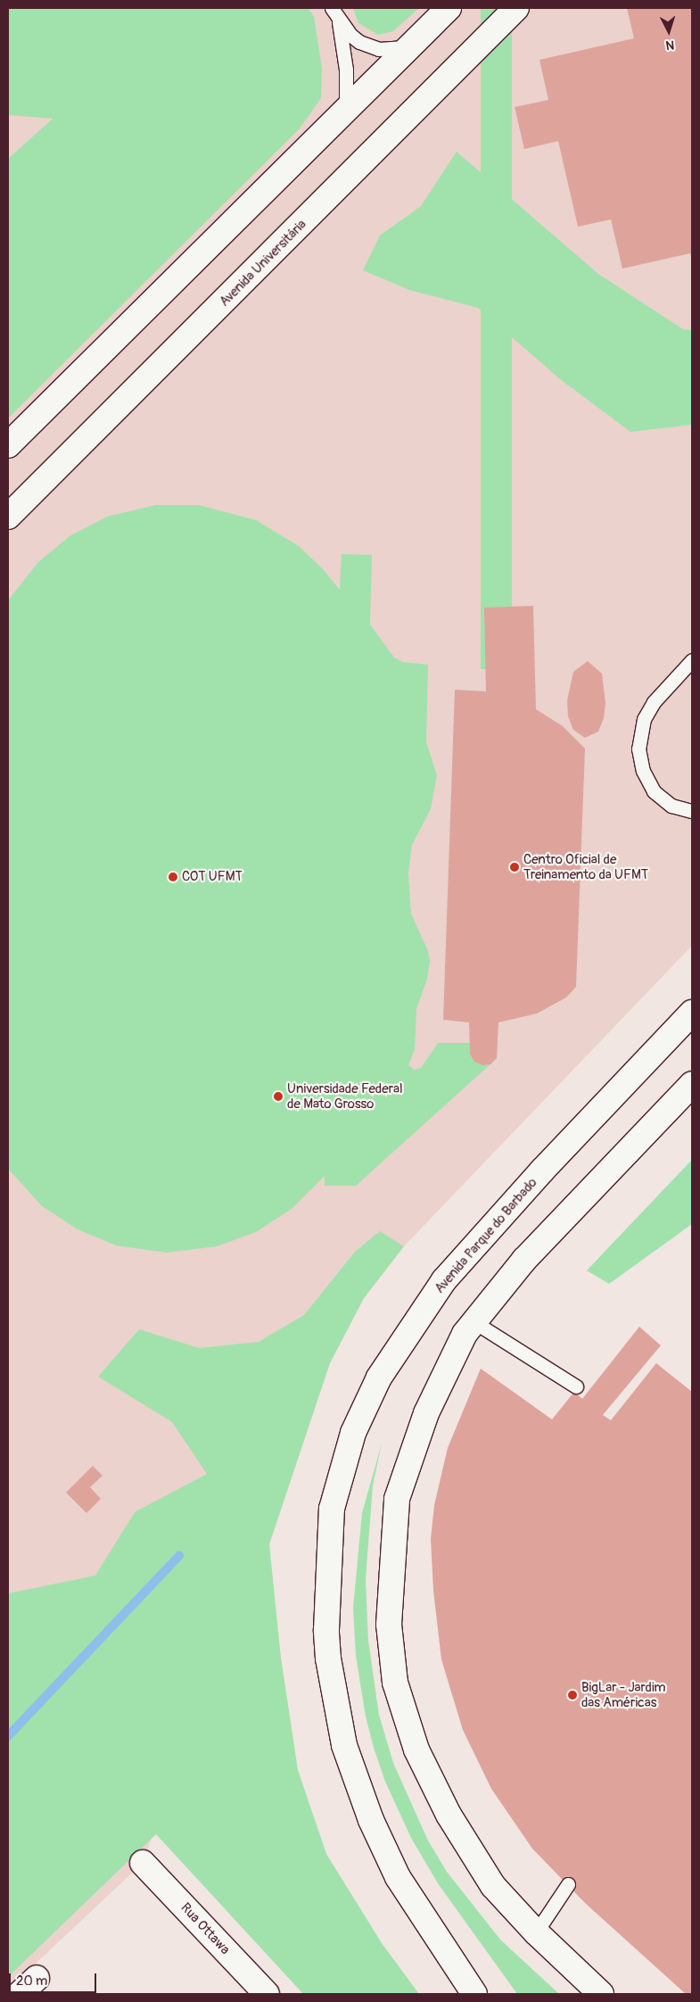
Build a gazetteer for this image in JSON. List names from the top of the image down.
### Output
{
  "streets": {
    "main road": ["Avenida Universitária", "Avenida Parque do Barbado", "Rua Ottawa"]
  },
  "places": [
    "Centro Oficial de Treinamento da UFMT",
    "COT UFMT",
    "Universidade Federal de Mato Grosso",
    "BigLar - Jardim das Américas"
  ],
  "scale_bar": "20 m",
  "north": "bottom"
}
